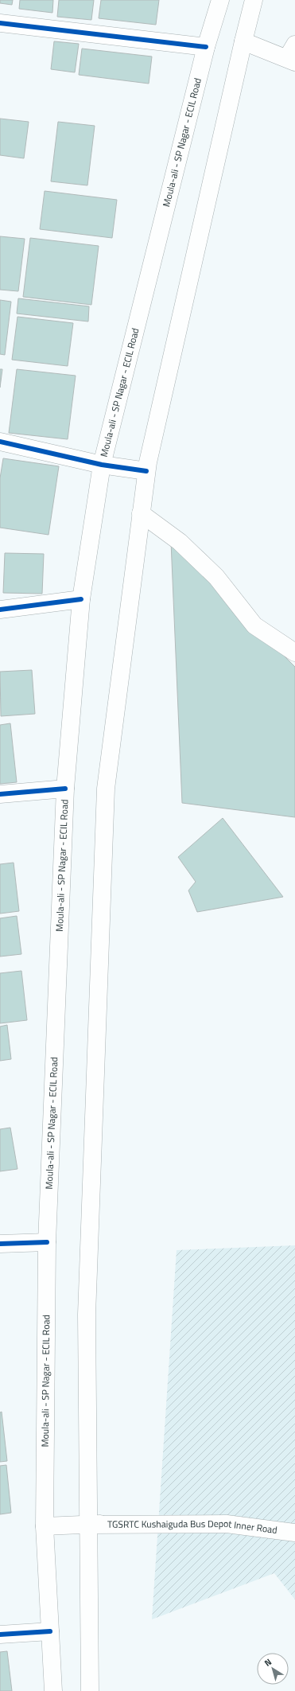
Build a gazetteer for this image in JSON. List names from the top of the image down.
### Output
{
  "streets": {
    "main road": ["Moula-ali - SP Nagar - ECIL Road", "TGSRTC Kushaiguda Bus Depot Inner Road"]
  },
  "north": "top left"
}
